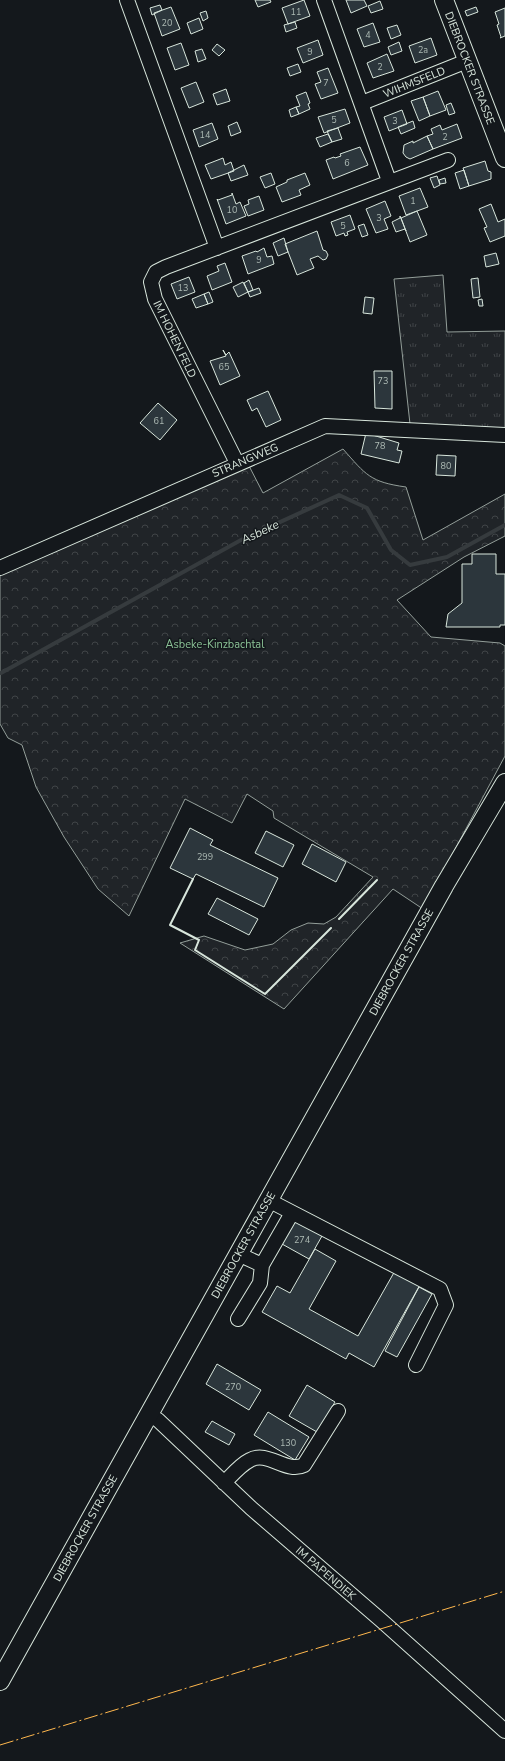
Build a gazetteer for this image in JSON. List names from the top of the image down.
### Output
{
  "streets": {
    "main road": ["DIEBROCKER STRASSE"],
    "street": [
      "WIHMSFELD",
      "IM HOHEN FELD",
      "STRANGWEG",
      "IM PAPENDIEK"
    ]
  },
  "crossings": [
    ["DIEBROCKER STRASSE", "WIHMSFELD"],
    ["DIEBROCKER STRASSE", "IM PAPENDIEK"],
    ["IM HOHEN FELD", "STRANGWEG"]
  ],
  "water": ["Asbeke"],
  "parks": ["Asbeke-Kinzbachtal"],
  "house_numbers": [
    "11",
    "20",
    "4",
    "2a",
    "9",
    "2",
    "7",
    "5",
    "3",
    "14",
    "2",
    "6",
    "1",
    "10",
    "3",
    "5",
    "9",
    "13",
    "65",
    "73",
    "61",
    "78",
    "80",
    "299",
    "274",
    "270",
    "130"
  ]
}
